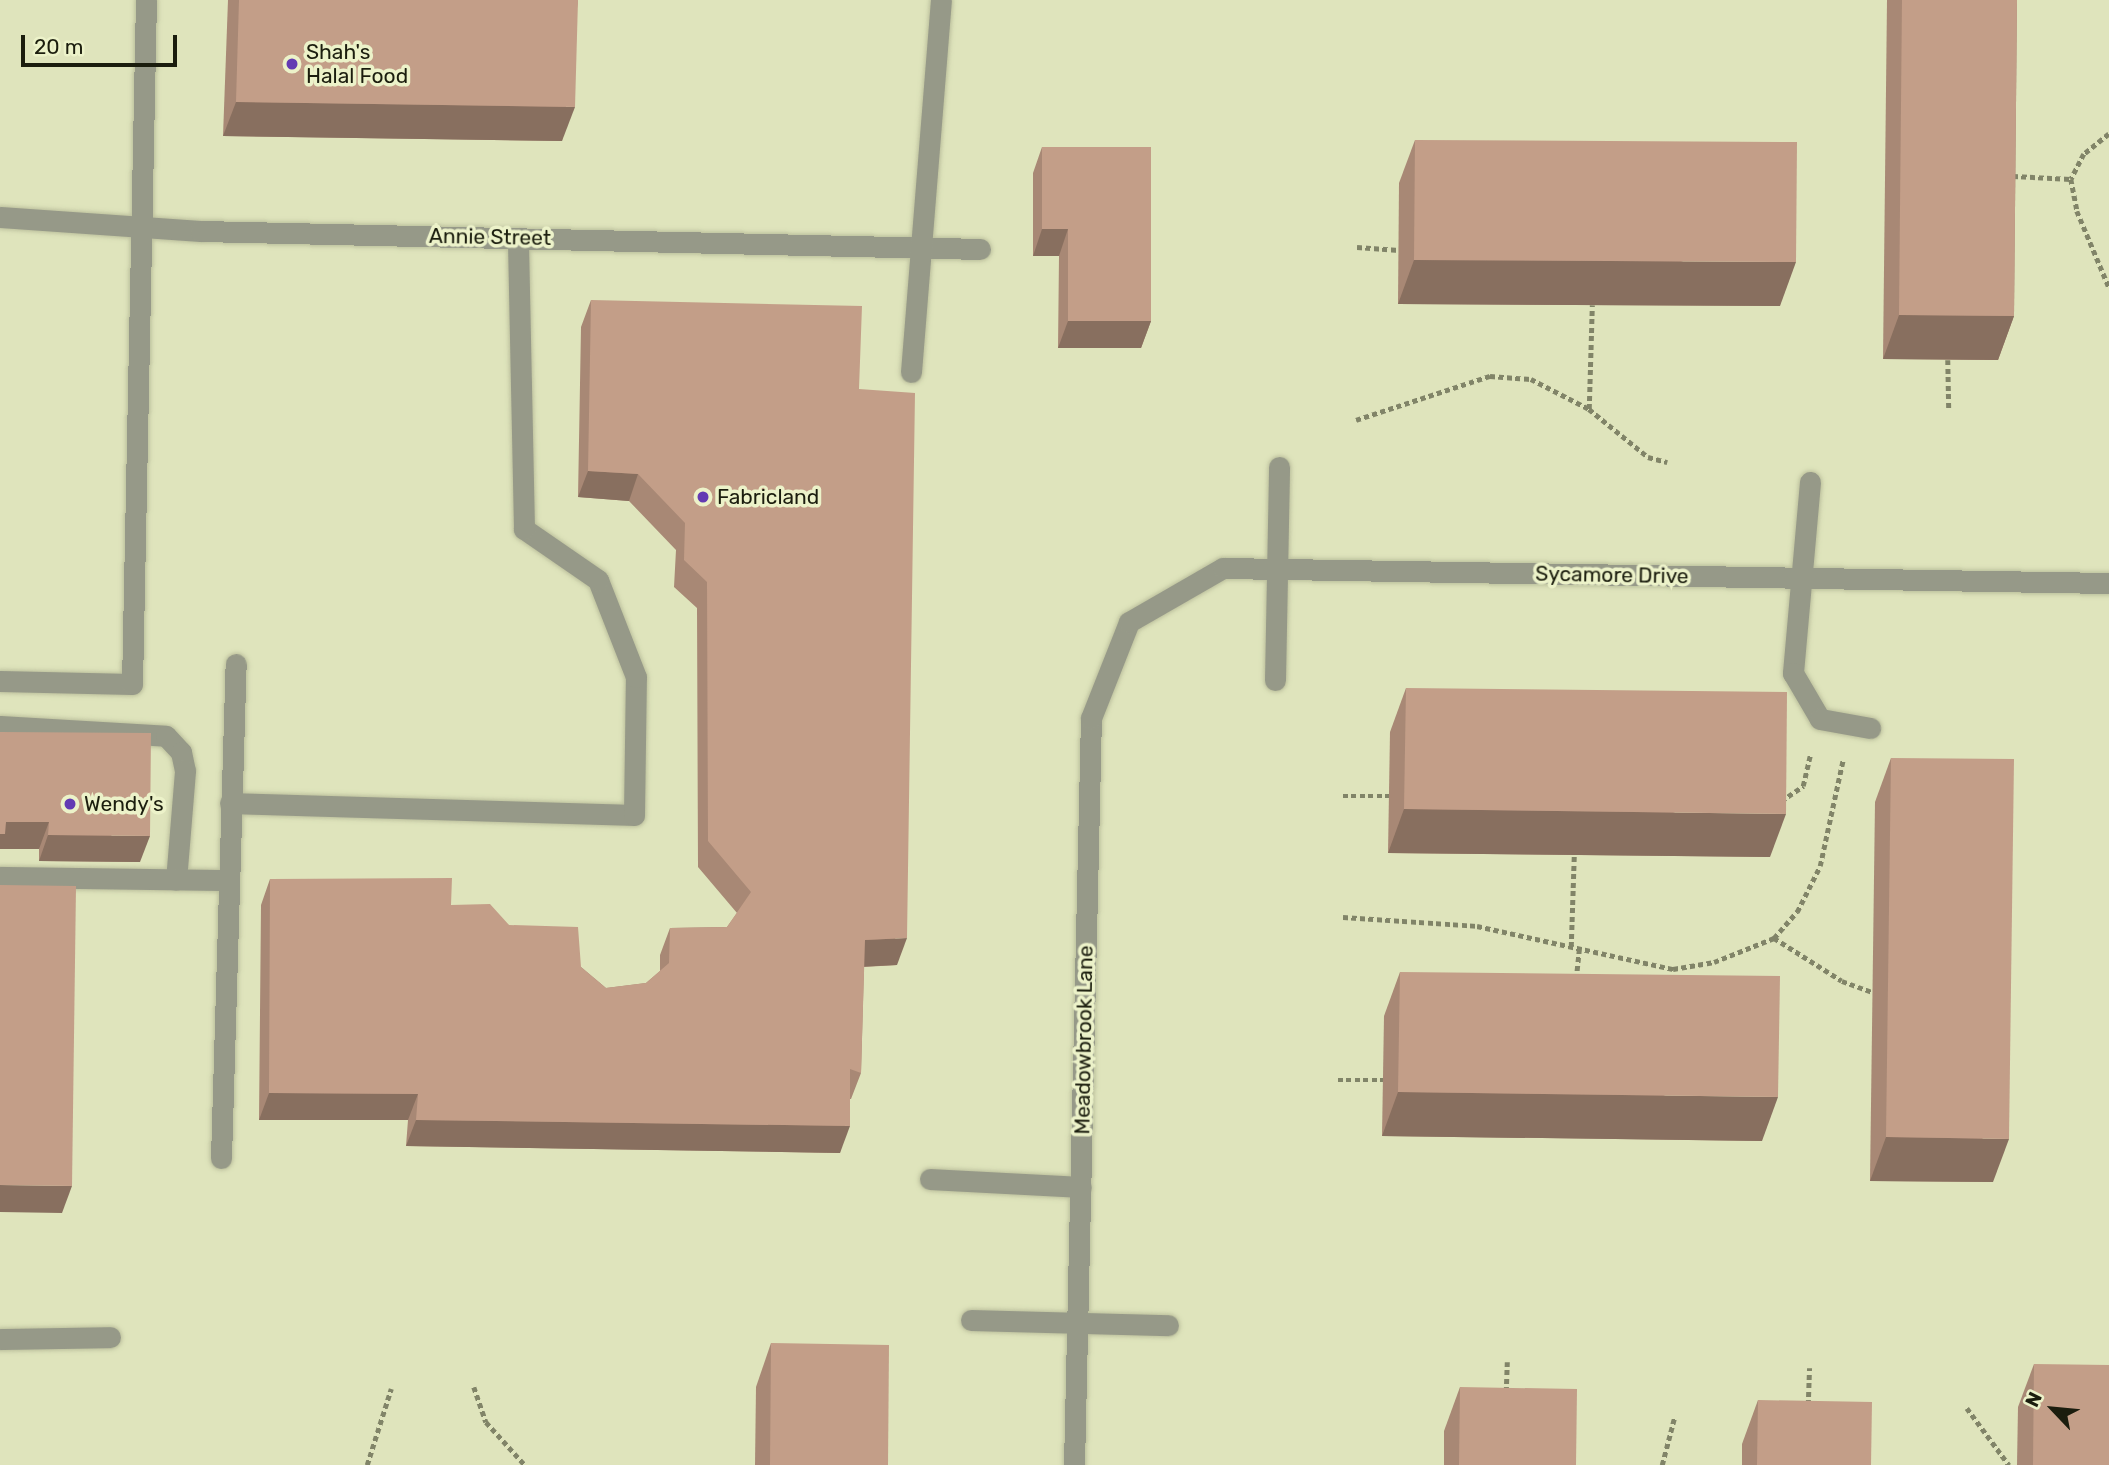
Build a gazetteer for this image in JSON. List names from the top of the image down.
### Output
{
  "streets": {
    "street": ["Annie Street", "Sycamore Drive", "Meadowbrook Lane"]
  },
  "crossings": [
    ["Sycamore Drive", "Meadowbrook Lane"]
  ],
  "places": ["Shah's Halal Food", "Fabricland", "Wendy's"],
  "scale_bar": "20 m",
  "north": "top left"
}
